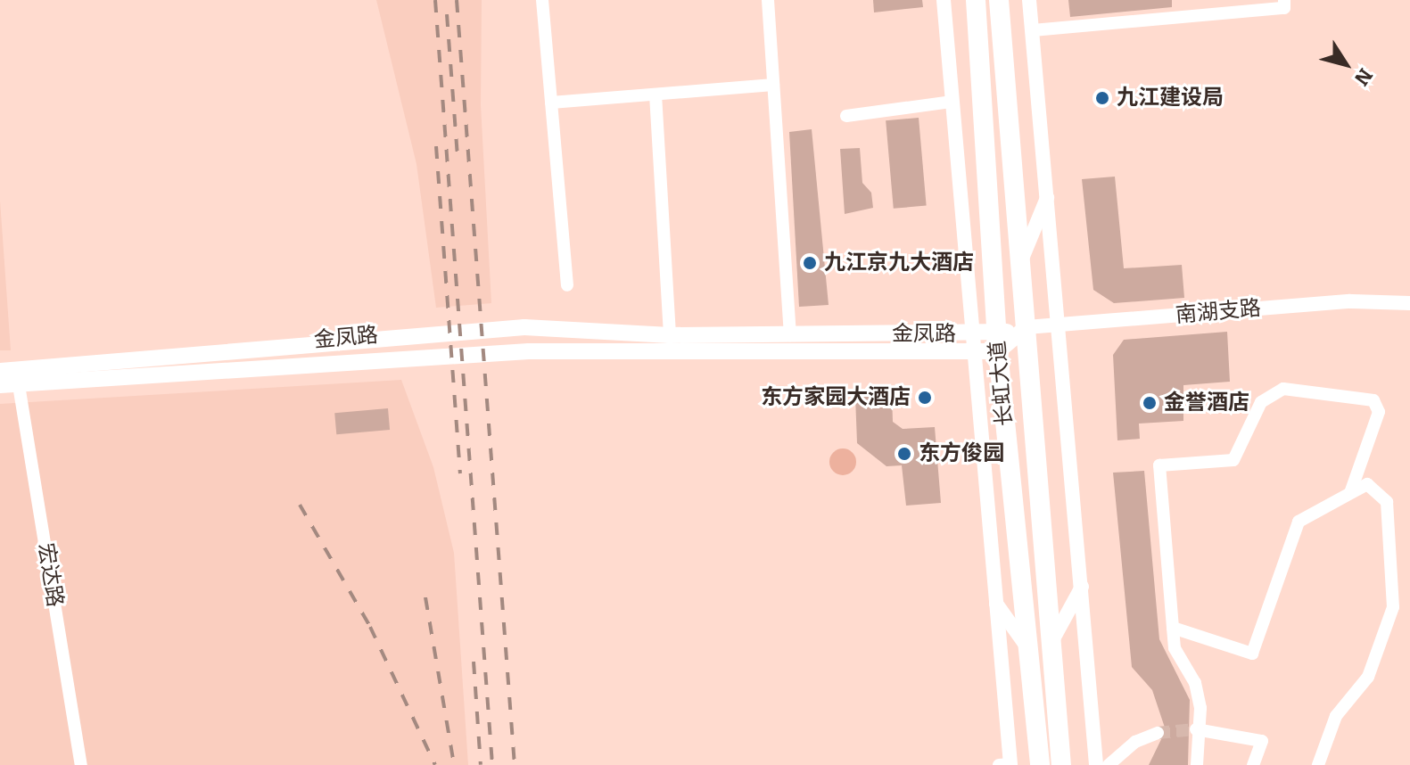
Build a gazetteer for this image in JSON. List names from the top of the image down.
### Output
{
  "streets": {
    "highway": ["长虹大道"],
    "main road": ["金凤路"],
    "street": ["南湖支路", "宏达路"]
  },
  "crossings": [
    ["南湖支路", "金凤路"],
    ["南湖支路", "长虹大道"],
    ["金凤路", "长虹大道"],
    ["金凤路", "宏达路"]
  ],
  "places": [
    "九江建设局",
    "九江京九大酒店",
    "东方家园大酒店",
    "金誉酒店",
    "东方俊园"
  ],
  "north": "bottom right"
}
